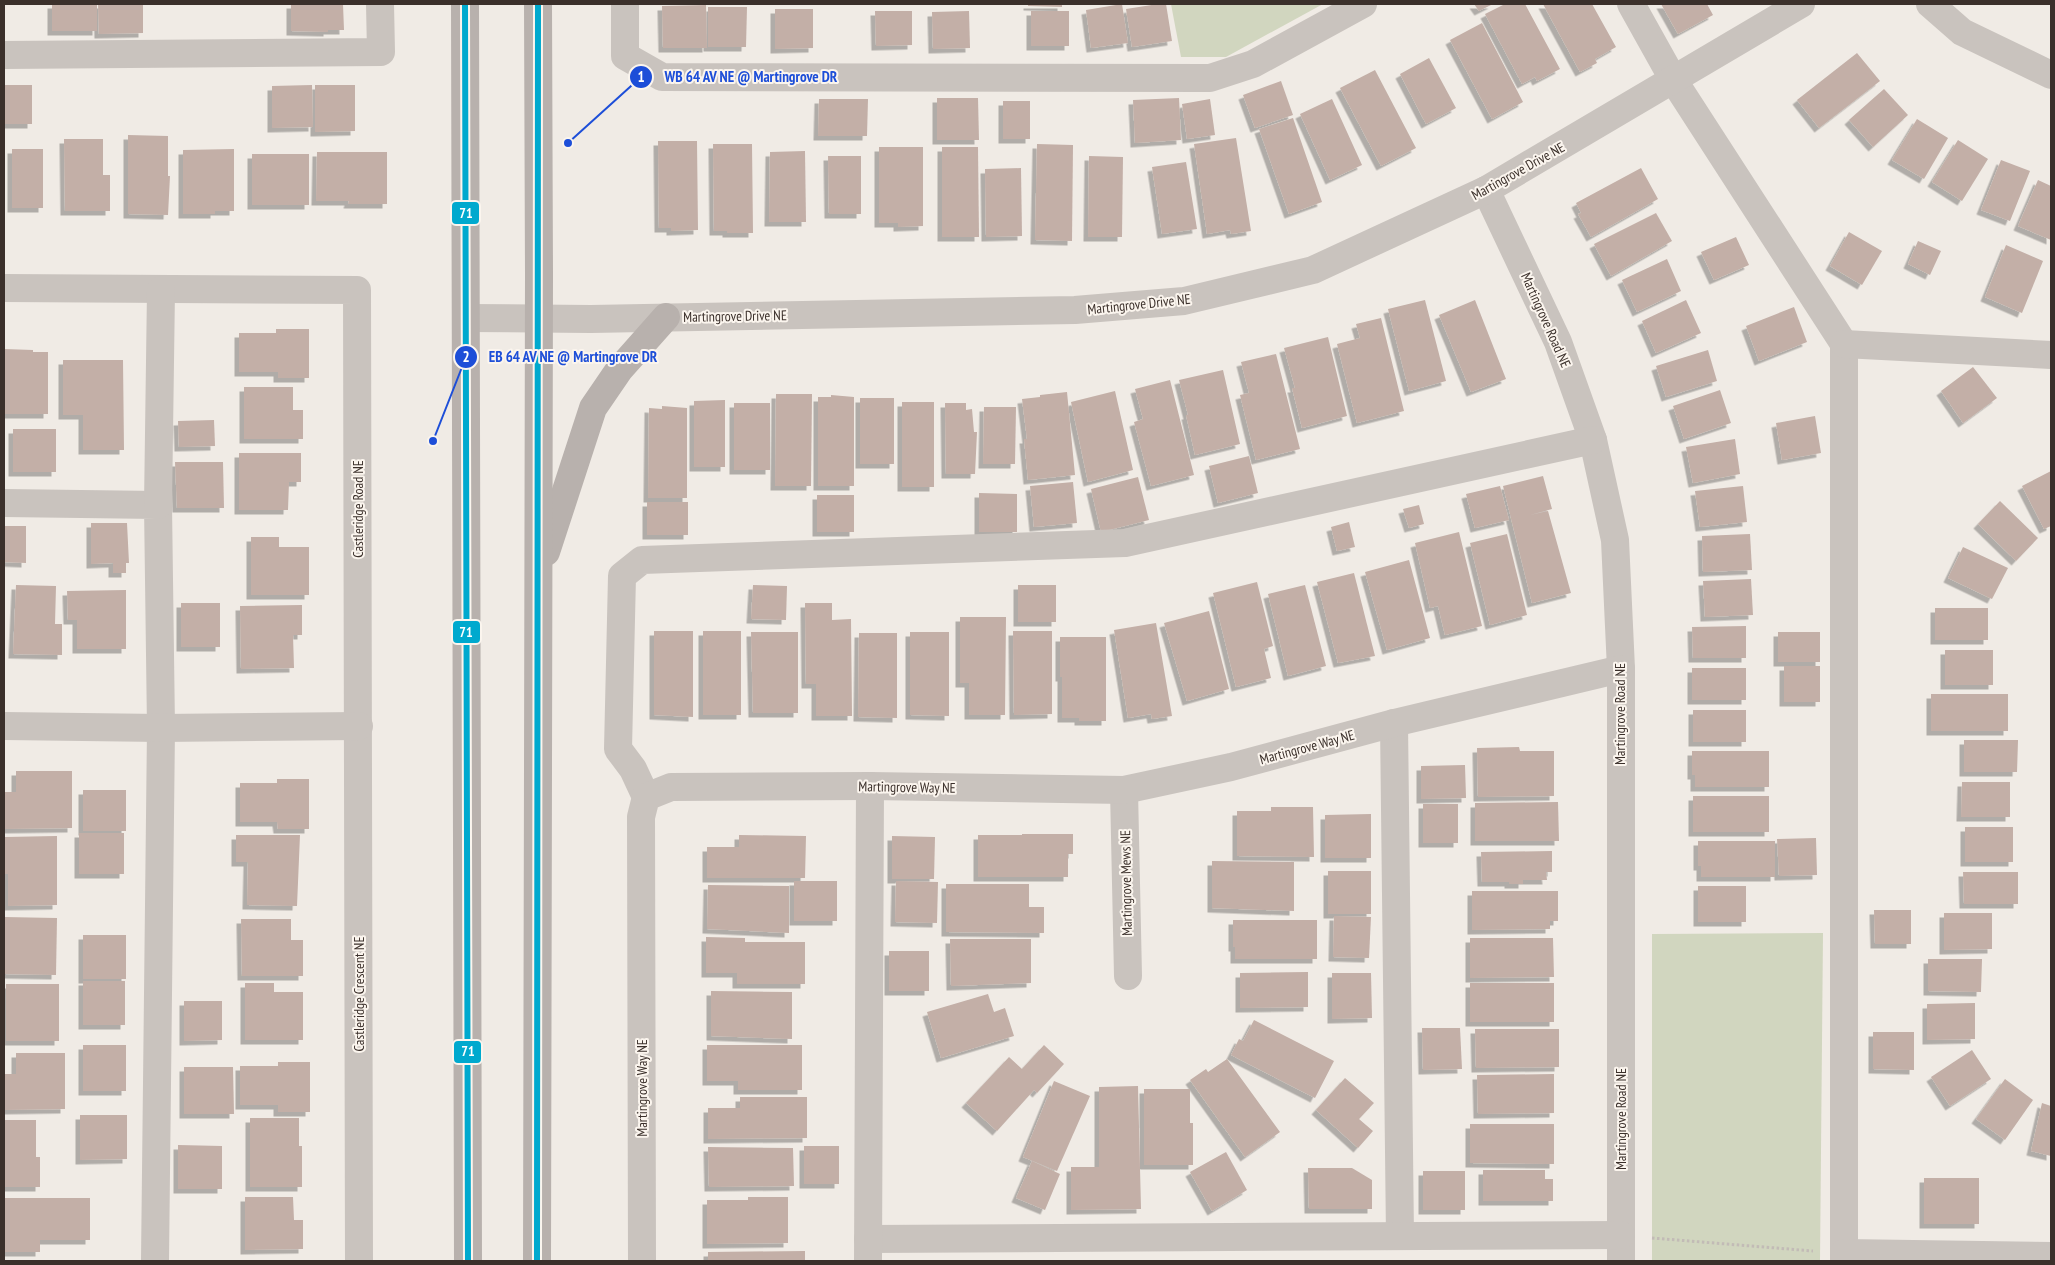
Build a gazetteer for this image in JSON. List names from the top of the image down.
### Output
{
  "streets": {
    "street": [
      "Martingrove Drive NE",
      "Martingrove Road NE",
      "Castleridge Road NE",
      "Martingrove Way NE",
      "Martingrove Mews NE",
      "Castleridge Crescent NE"
    ]
  },
  "crossings": [
    ["Martingrove Drive NE", "Martingrove Road NE"],
    ["Martingrove Road NE", "Martingrove Way NE"],
    ["Castleridge Road NE", "Castleridge Crescent NE"],
    ["Martingrove Way NE", "Martingrove Mews NE"]
  ],
  "places": ["WB 64 AV NE @ Martingrove DR", "EB 64 AV NE @ Martingrove DR"],
  "lines": ["transit line 71"]
}
